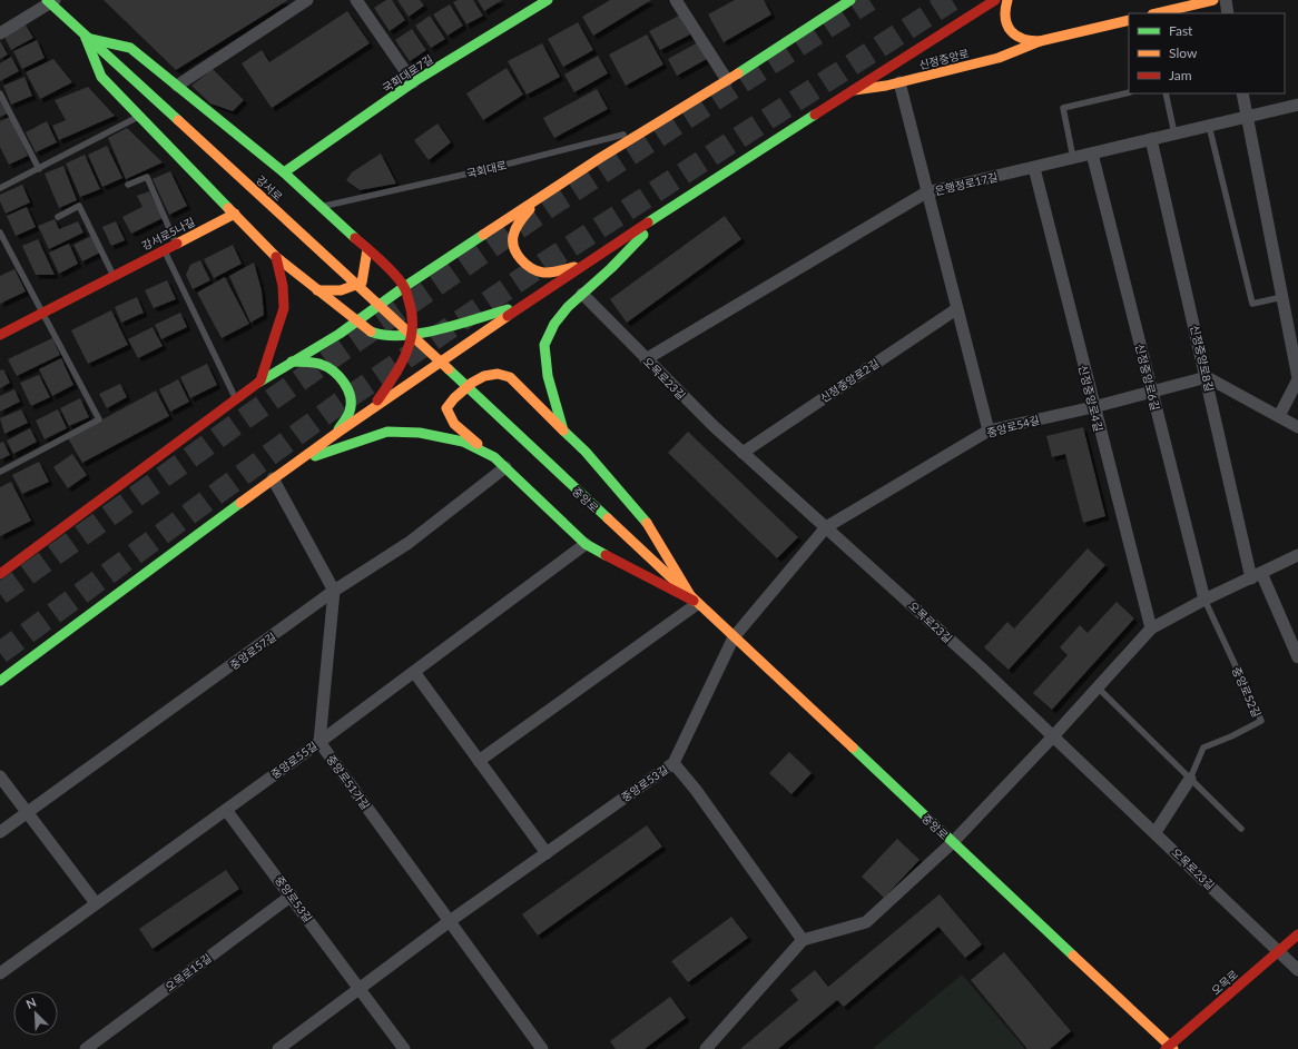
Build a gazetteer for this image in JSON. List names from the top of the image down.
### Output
{
  "streets": {
    "main road": [
      "신정중앙로",
      "국회대로7길",
      "강서로",
      "강서로5나길",
      "중앙로",
      "오목로"
    ],
    "street": [
      "은행정로17길",
      "신정중앙로8길",
      "신정중앙로6길",
      "오목로23길",
      "신정중앙로2길",
      "신정중앙로4길",
      "중앙로54길",
      "중앙로57길",
      "중앙로55길",
      "중앙로51가길",
      "중앙로53길",
      "오목로15길"
    ],
    "lane": ["국회대로", "중앙로52길"]
  },
  "crossings": [
    ["은행정로17길", "신정중앙로8길"],
    ["은행정로17길", "신정중앙로6길"],
    ["은행정로17길", "오목로23길"],
    ["은행정로17길", "신정중앙로4길"],
    ["강서로", "중앙로"],
    ["신정중앙로8길", "중앙로54길"],
    ["신정중앙로6길", "중앙로54길"],
    ["신정중앙로6길", "중앙로52길"],
    ["오목로23길", "신정중앙로2길"],
    ["오목로23길", "중앙로54길"],
    ["오목로23길", "오목로"],
    ["신정중앙로4길", "중앙로54길"],
    ["중앙로54길", "중앙로"],
    ["중앙로54길", "중앙로53길"],
    ["중앙로", "중앙로53길"],
    ["중앙로", "오목로"],
    ["중앙로55길", "중앙로51가길"],
    ["중앙로55길", "중앙로53길"],
    ["중앙로51가길", "중앙로53길"],
    ["중앙로53길", "오목로15길"]
  ],
  "legend": ["Fast", "Slow", "Jam"],
  "north": "top left"
}
